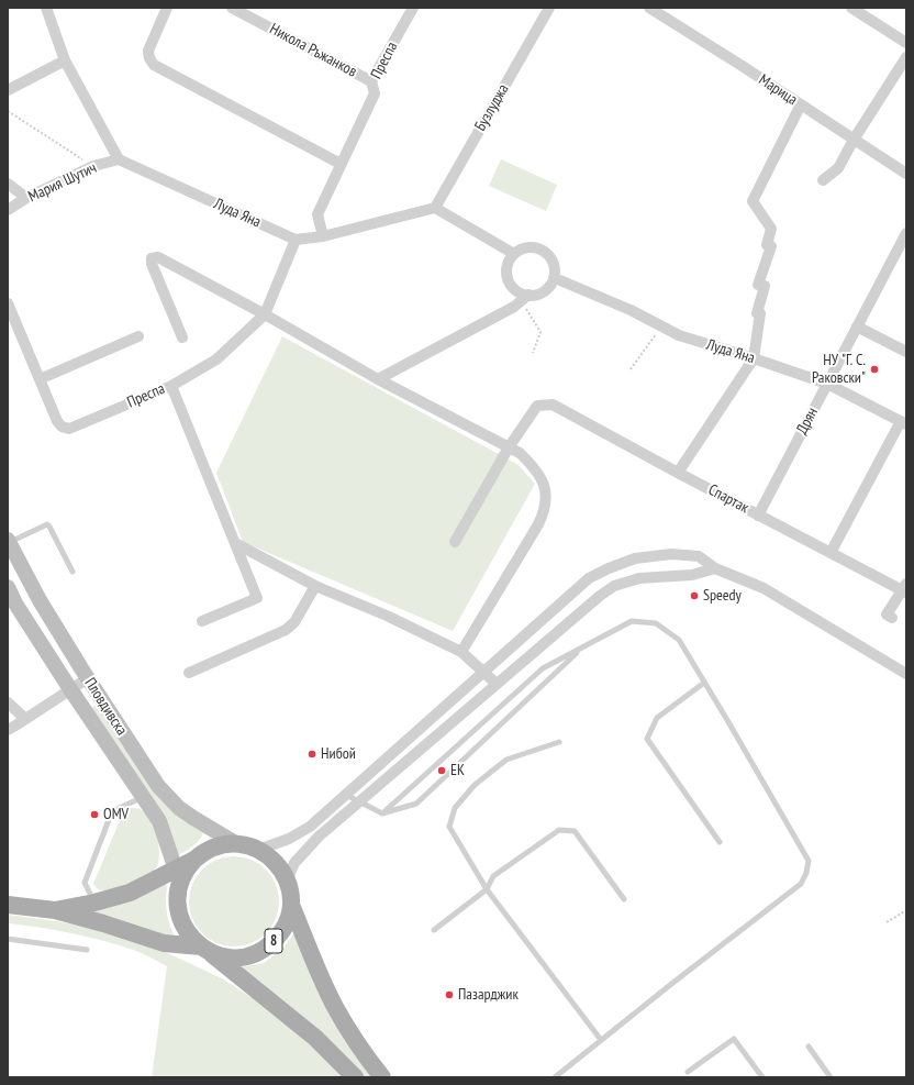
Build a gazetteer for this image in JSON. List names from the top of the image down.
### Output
{
  "streets": {
    "main road": ["8"],
    "street": [
      "Никола Ръжанков",
      "Преспа",
      "Марица",
      "Бузлуджа",
      "Мария Шутич",
      "Луда Яна",
      "Дрян",
      "Спартак",
      "Пловдивска"
    ]
  },
  "crossings": [
    ["Никола Ръжанков", "Преспа"],
    ["Преспа", "Луда Яна"],
    ["Мария Шутич", "Луда Яна"],
    ["Луда Яна", "Дрян"],
    ["Дрян", "Спартак"],
    ["Пловдивска", "8"]
  ],
  "places": [
    "НУ \"Г. С. Раковски\"",
    "Speedy",
    "Нибой",
    "ЕК",
    "OMV",
    "Пазарджик"
  ]
}
